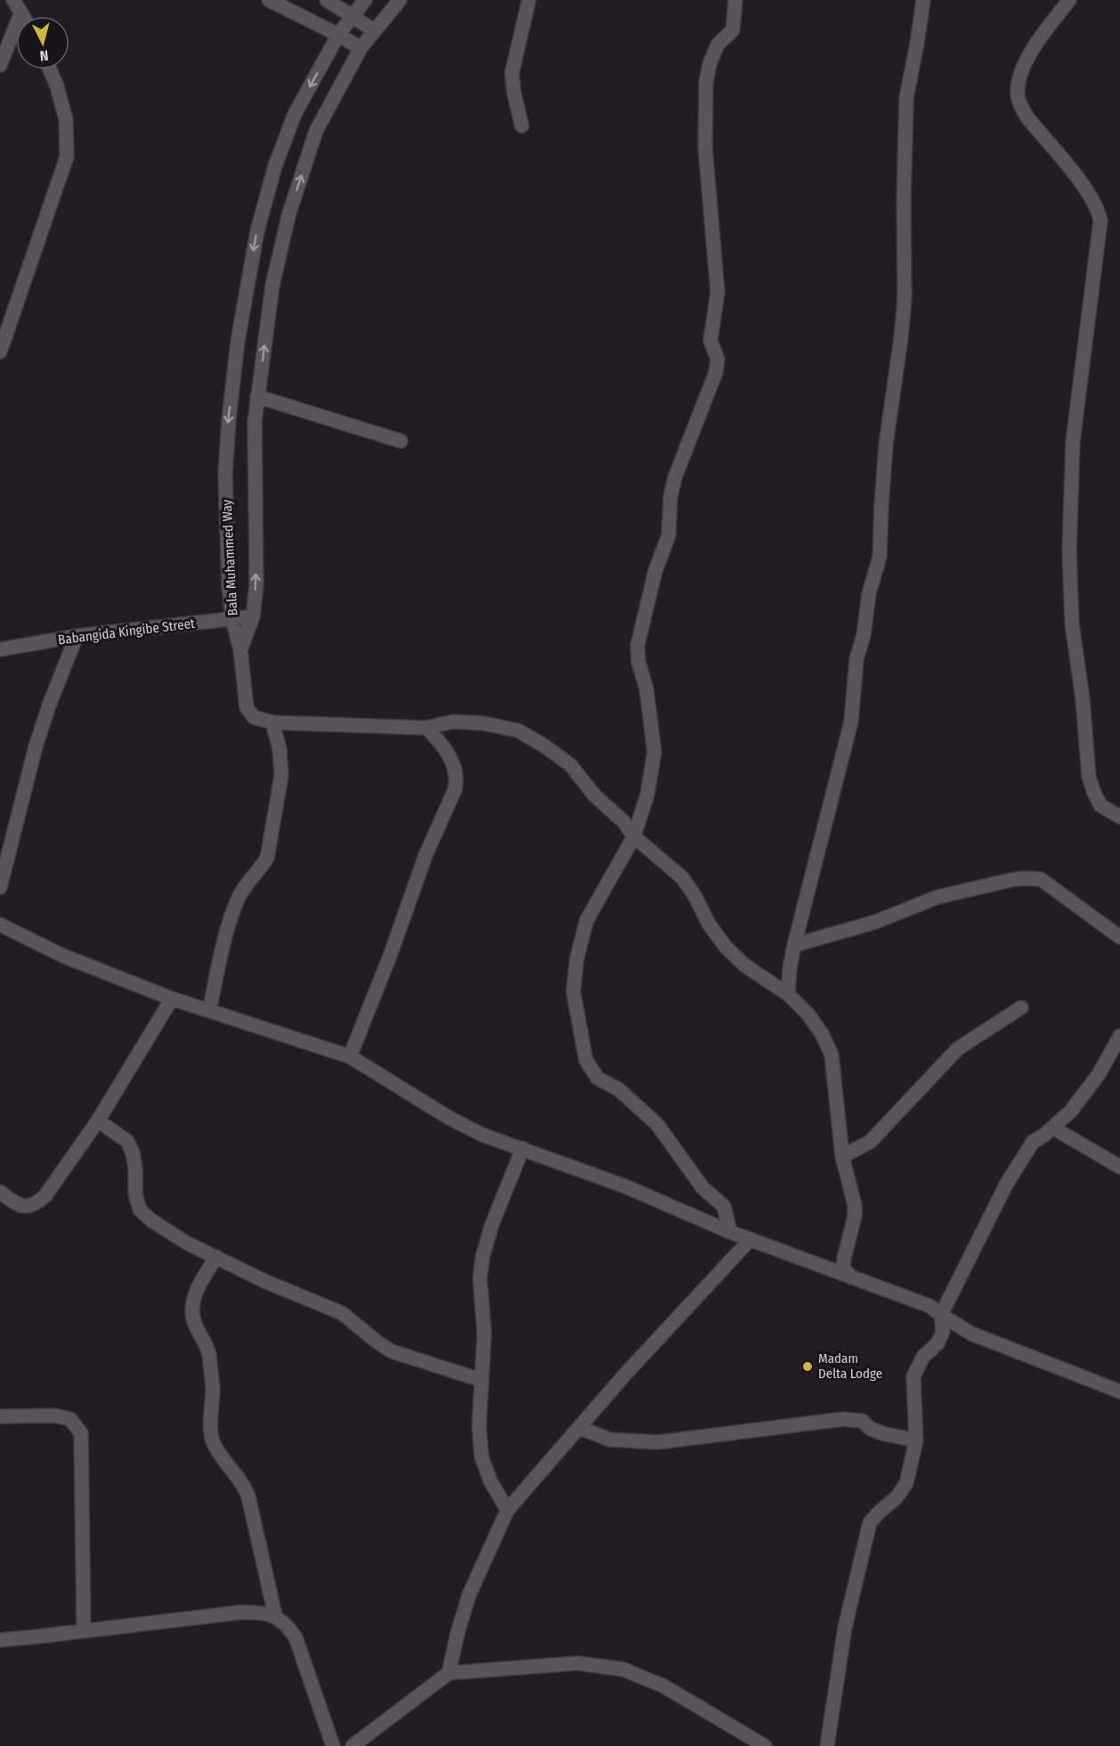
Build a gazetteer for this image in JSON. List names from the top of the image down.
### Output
{
  "streets": {
    "street": ["Bala Muhammed Way", "Babangida Kingibe Street"]
  },
  "crossings": [
    ["Bala Muhammed Way", "Babangida Kingibe Street"]
  ],
  "places": ["Madam Delta Lodge"],
  "north": "bottom"
}
